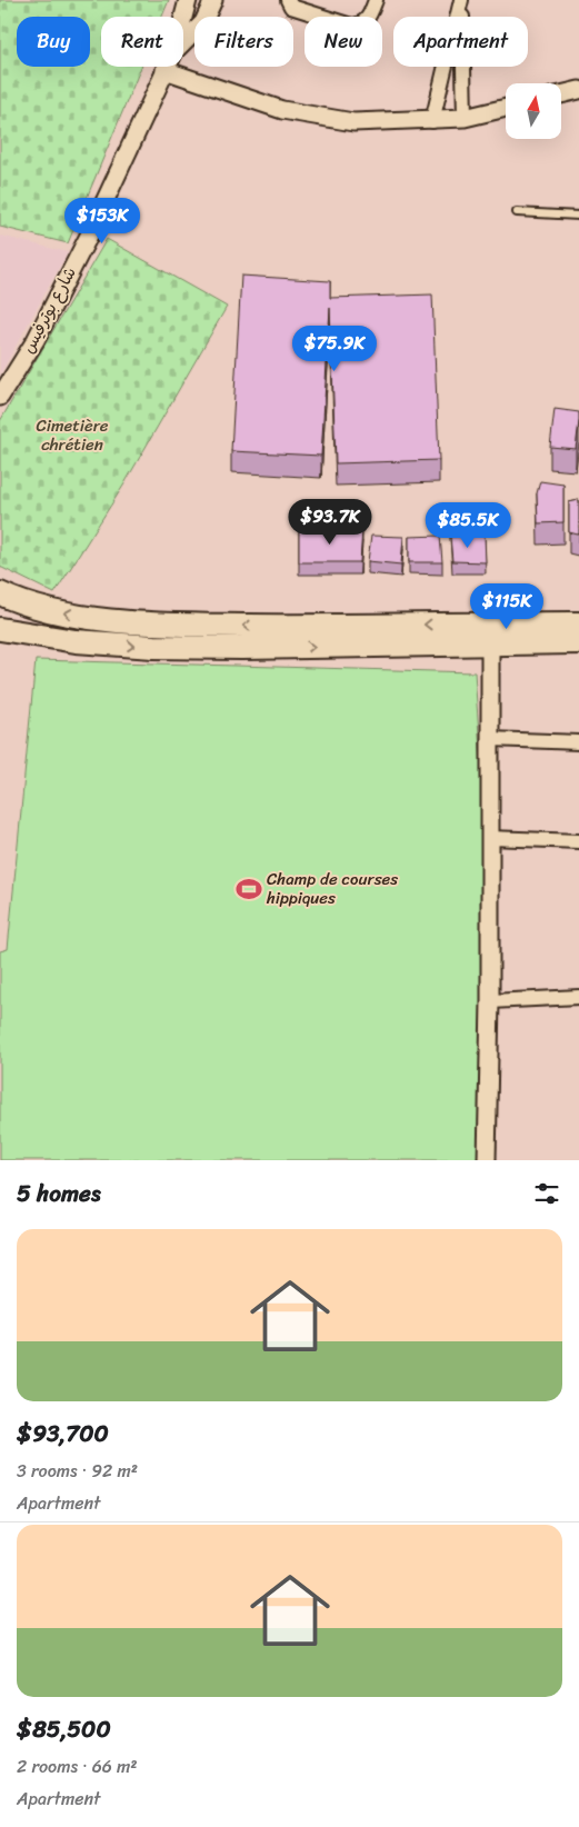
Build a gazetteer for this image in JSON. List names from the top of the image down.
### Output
{
  "streets": {
    "street": ["شارع بوترفيس"]
  },
  "parks": ["Cimetière chrétien"],
  "places": {
    "sports": ["Champ de courses hippiques"]
  },
  "north": "top",
  "page": {
    "chip": [
      "Buy",
      "Rent",
      "Filters",
      "New",
      "Apartment"
    ],
    "price": [
      "$153K",
      "$75.9K",
      "$93.7K",
      "$85.5K",
      "$115K"
    ],
    "heading": "5 homes",
    "list": [
      {
        "name": "$93,700",
        "note": "3 rooms · 92 m² · Apartment"
      },
      {
        "name": "$85,500",
        "note": "2 rooms · 66 m² · Apartment"
      }
    ]
  }
}
